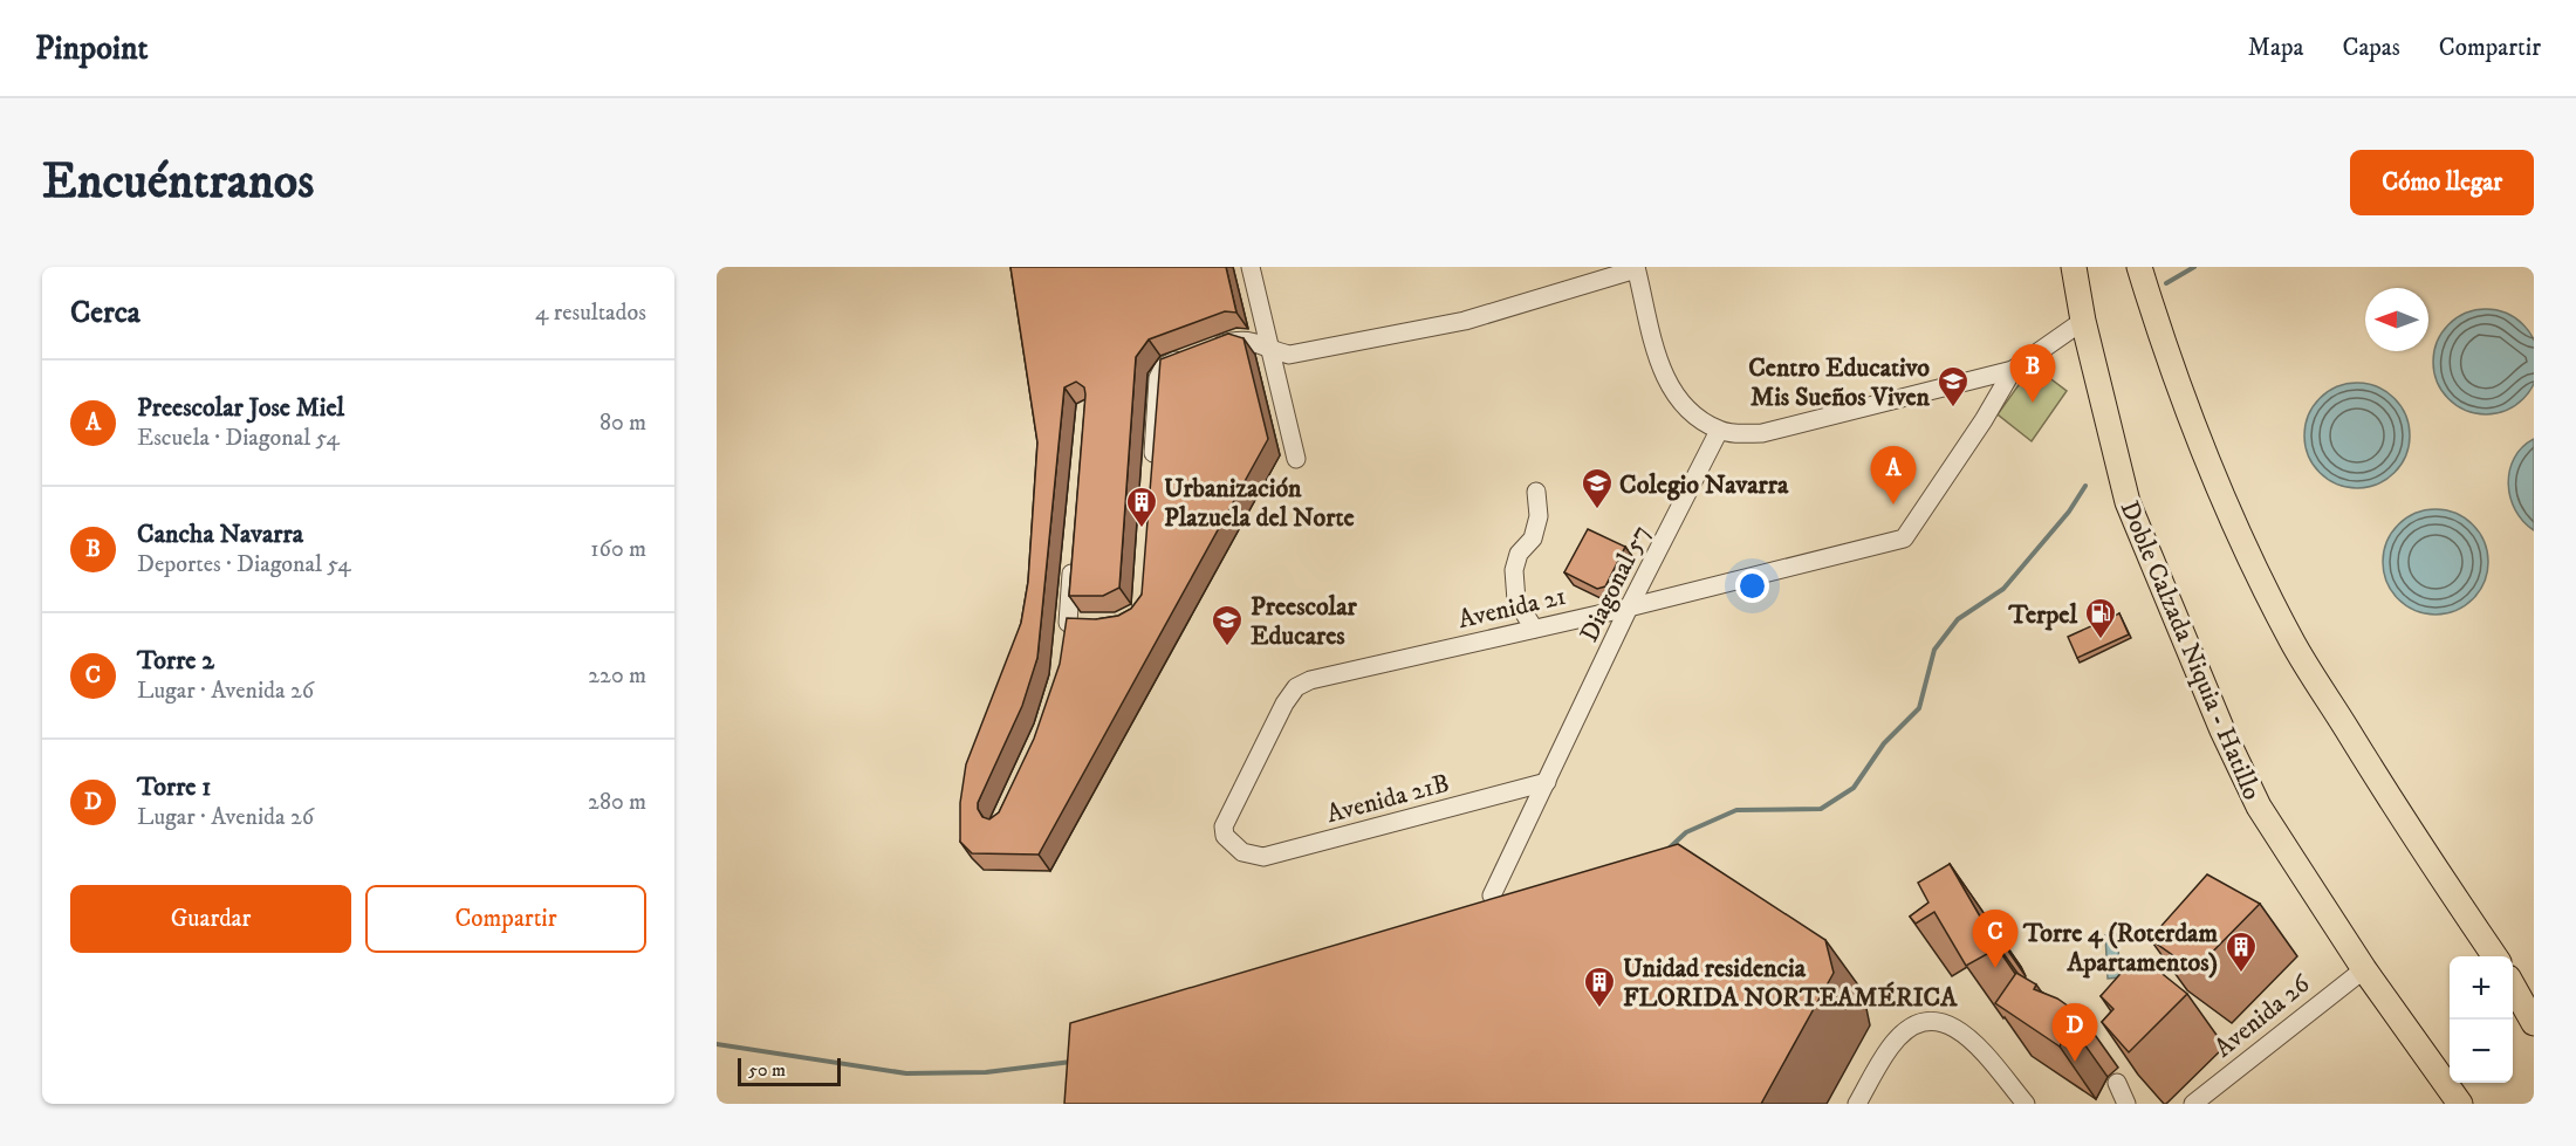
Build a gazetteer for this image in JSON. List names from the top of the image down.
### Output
{
  "streets": {
    "highway": ["Doble Calzada Niquia - Hatillo"],
    "street": [
      "Diagonal 57",
      "Avenida 21",
      "Avenida 21B",
      "Avenida 26"
    ]
  },
  "crossings": [
    ["Diagonal 57", "Avenida 21"],
    ["Diagonal 57", "Avenida 21B"],
    ["Avenida 21", "Avenida 21B"],
    ["Doble Calzada Niquia - Hatillo", "Avenida 26"]
  ],
  "places": {
    "school or university": ["Centro Educativo Mis Sueños Viven", "Colegio Navarra", "Preescolar Educares"],
    "building": ["Urbanización Plazuela del Norte", "Torre 4 (Roterdam Apartamentos)", "Unidad residencia FLORIDA NORTEAMÉRICA"],
    "fuel station": ["Terpel"]
  },
  "scale_bar": "50 m",
  "north": "left",
  "page": {
    "header": "Pinpoint",
    "nav": ["Mapa", "Capas", "Compartir"],
    "buttons": [
      "Cómo llegar",
      ["Guardar", "Compartir"]
    ],
    "title": "Encuéntranos",
    "heading": ["Cerca", "4 resultados"],
    "pins": [
      "B",
      "A",
      "C",
      "D"
    ],
    "list": [
      {
        "mark": "A",
        "name": "Preescolar Jose Miel",
        "note": "Escuela · Diagonal 54",
        "value": "80 m"
      },
      {
        "mark": "B",
        "name": "Cancha Navarra",
        "note": "Deportes · Diagonal 54",
        "value": "160 m"
      },
      {
        "mark": "C",
        "name": "Torre 2",
        "note": "Lugar · Avenida 26",
        "value": "220 m"
      },
      {
        "mark": "D",
        "name": "Torre 1",
        "note": "Lugar · Avenida 26",
        "value": "280 m"
      }
    ],
    "map_buttons": ["+", "−"],
    "scale": "50 m"
  }
}
